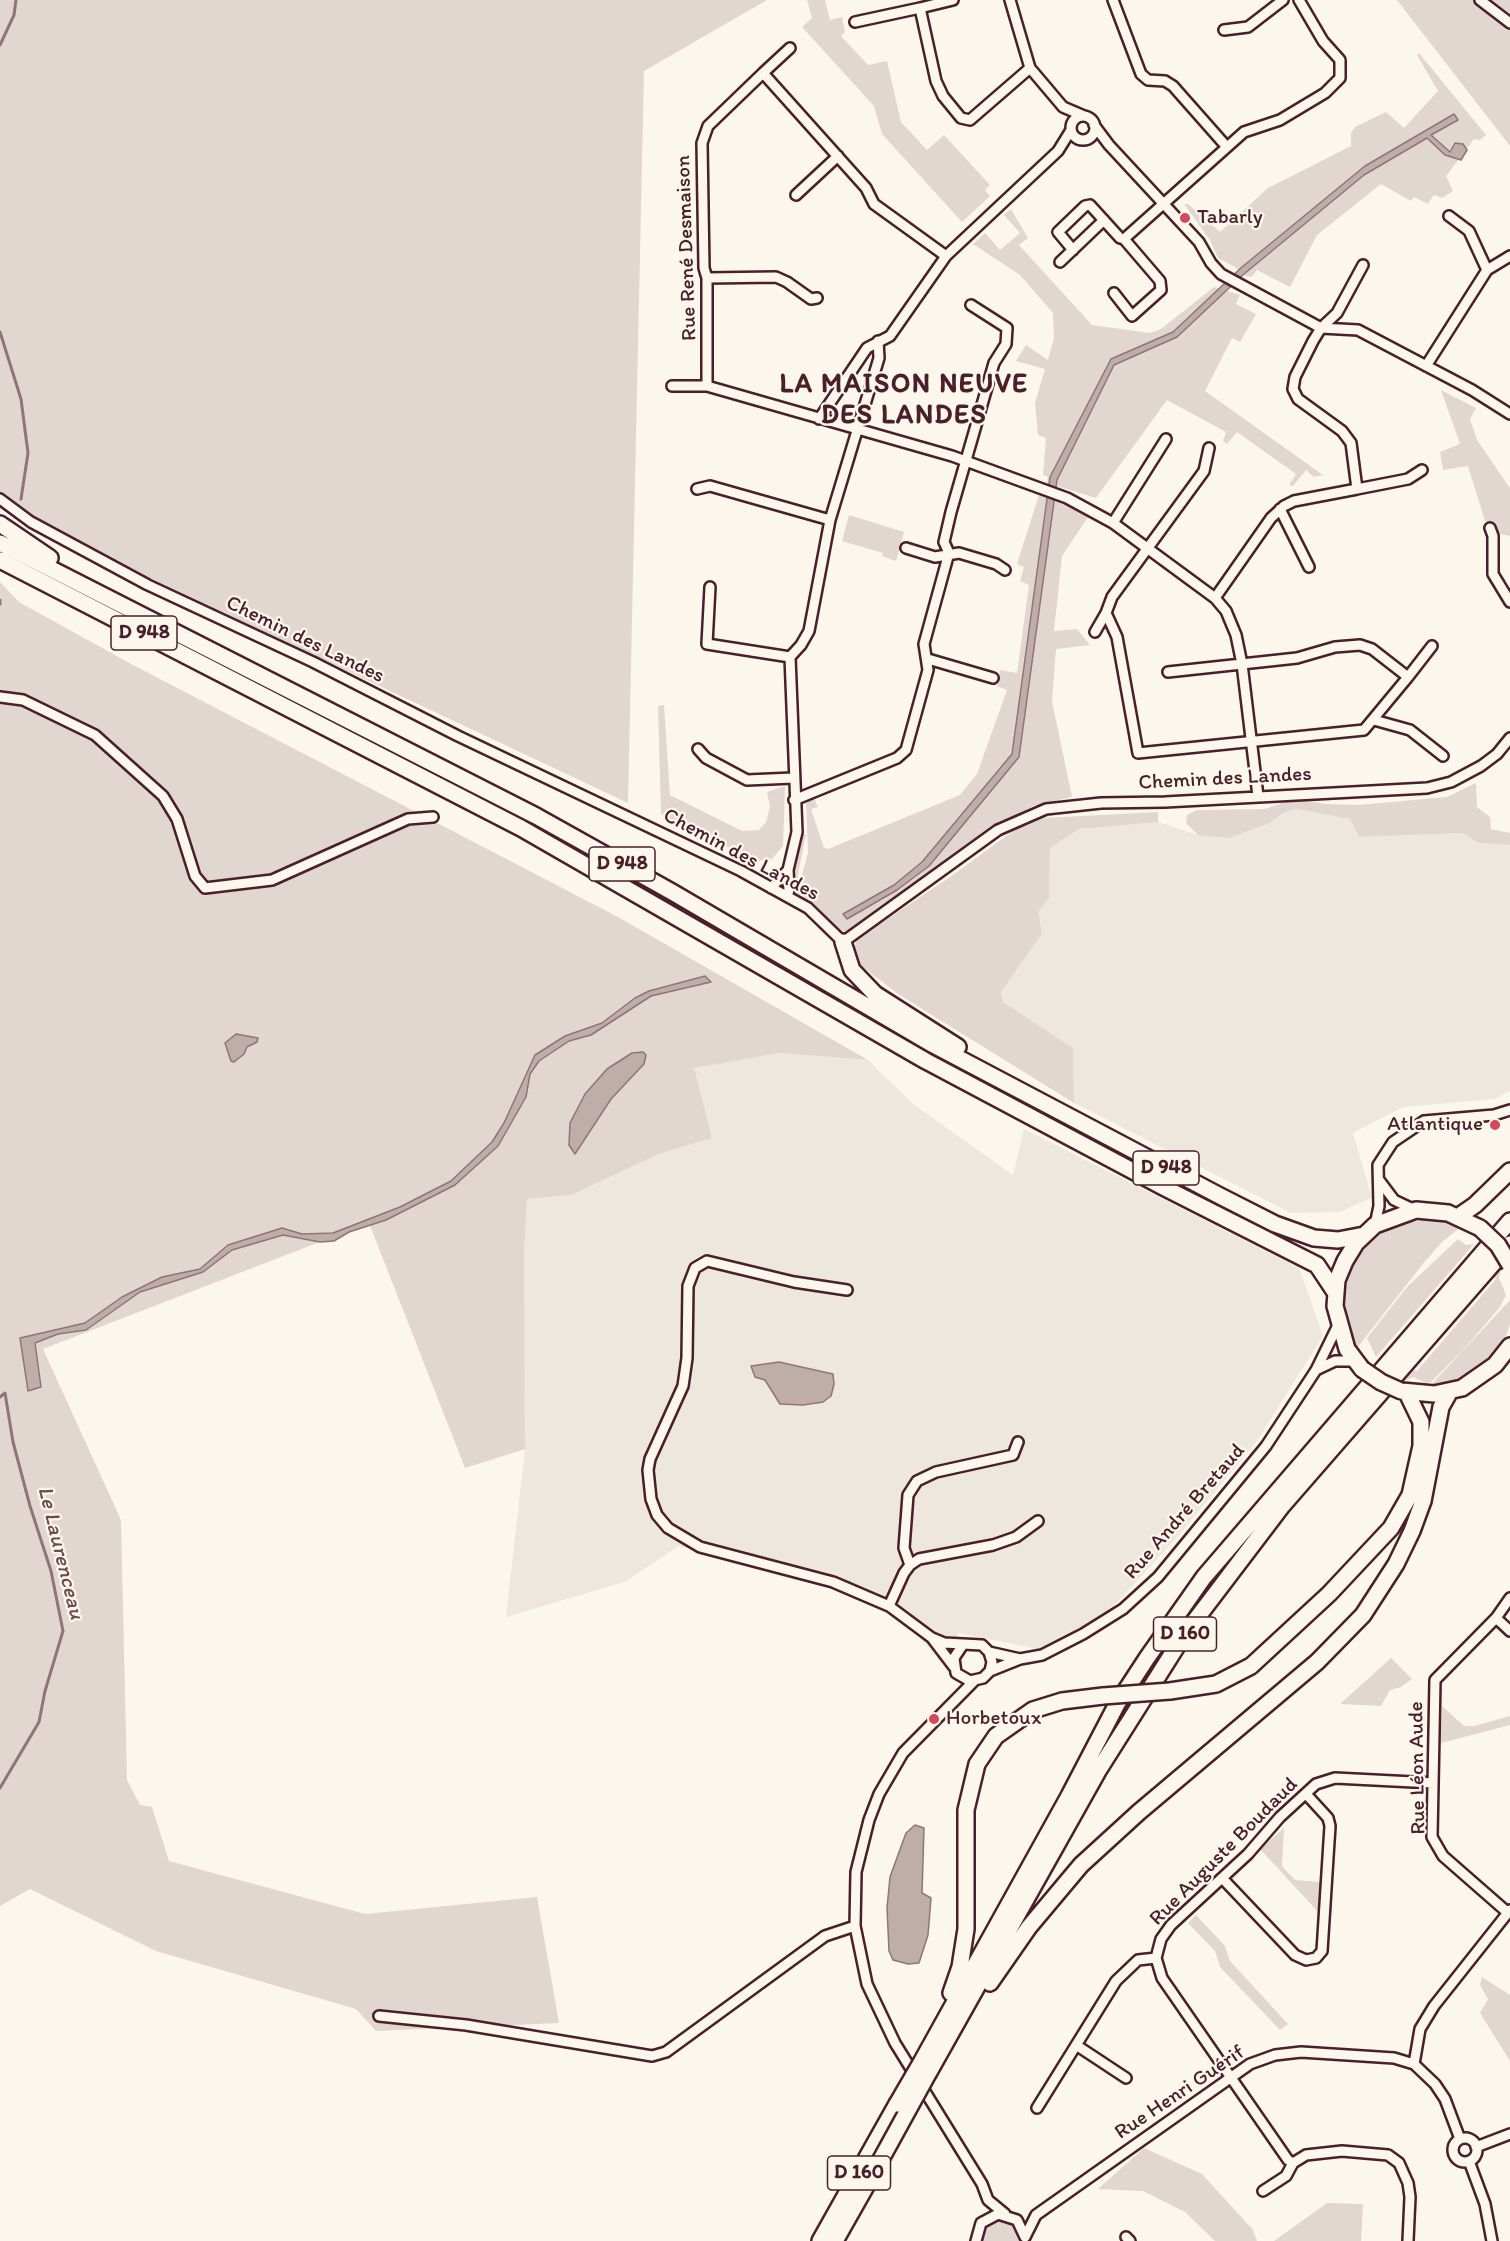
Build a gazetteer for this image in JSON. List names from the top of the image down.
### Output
{
  "streets": {
    "highway": ["D 948", "D 160"],
    "street": [
      "Rue René Desmaison",
      "Chemin des Landes",
      "Rue André Bretaud",
      "Rue Léon Aude",
      "Rue Auguste Boudaud",
      "Rue Henri Guérif"
    ]
  },
  "crossings": [
    ["Rue Léon Aude", "Rue Auguste Boudaud"],
    ["Rue Auguste Boudaud", "Rue Henri Guérif"]
  ],
  "districts": ["LA MAISON NEUVE DES LANDES"],
  "water": ["Le Laurenceau"],
  "places": ["Tabarly", "Atlantique", "Horbetoux"]
}
